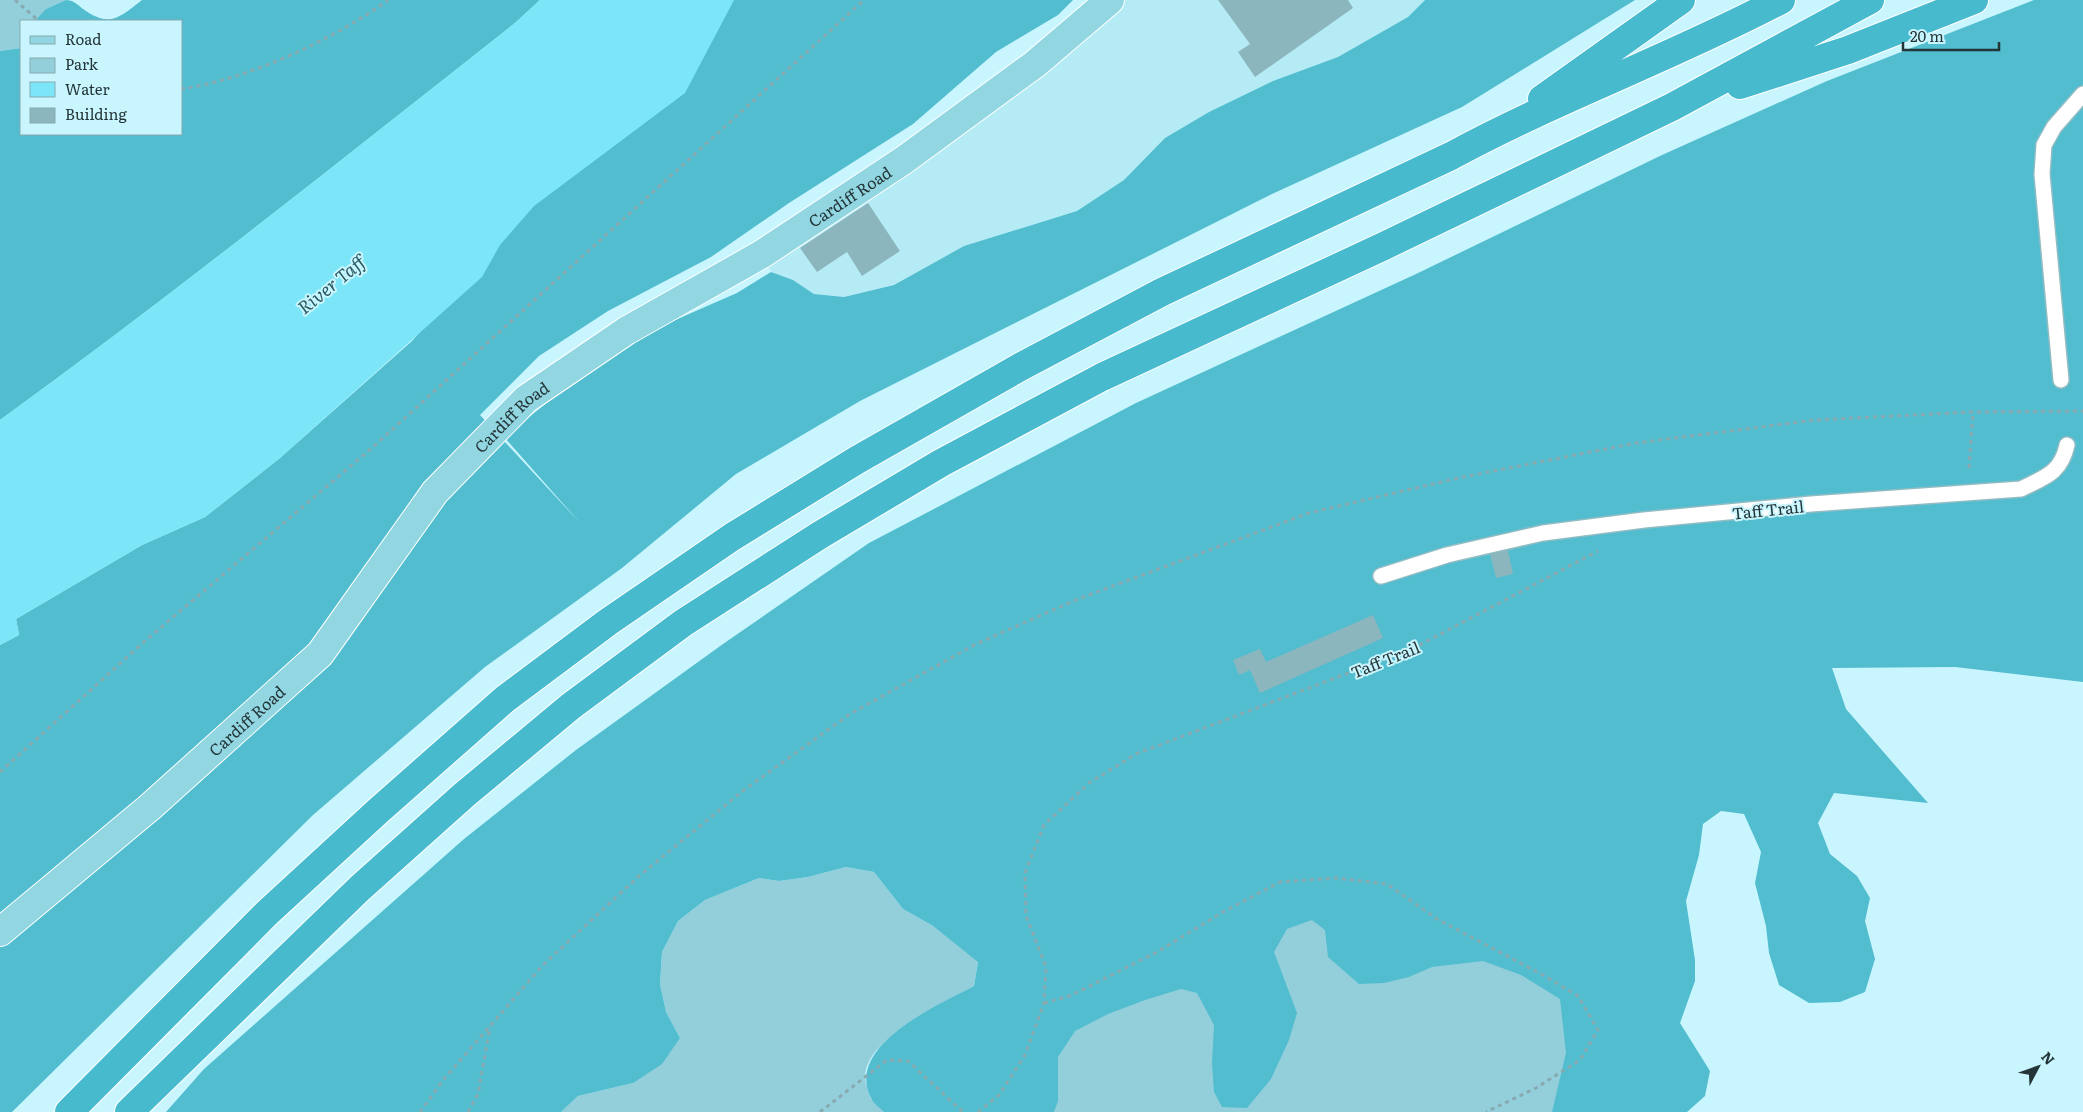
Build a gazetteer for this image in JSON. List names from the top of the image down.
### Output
{
  "streets": {
    "main road": ["Cardiff Road"],
    "lane": ["Taff Trail"]
  },
  "water": ["River Taff"],
  "legend": [
    "Road",
    "Park",
    "Water",
    "Building"
  ],
  "scale_bar": "20 m",
  "north": "top right"
}
